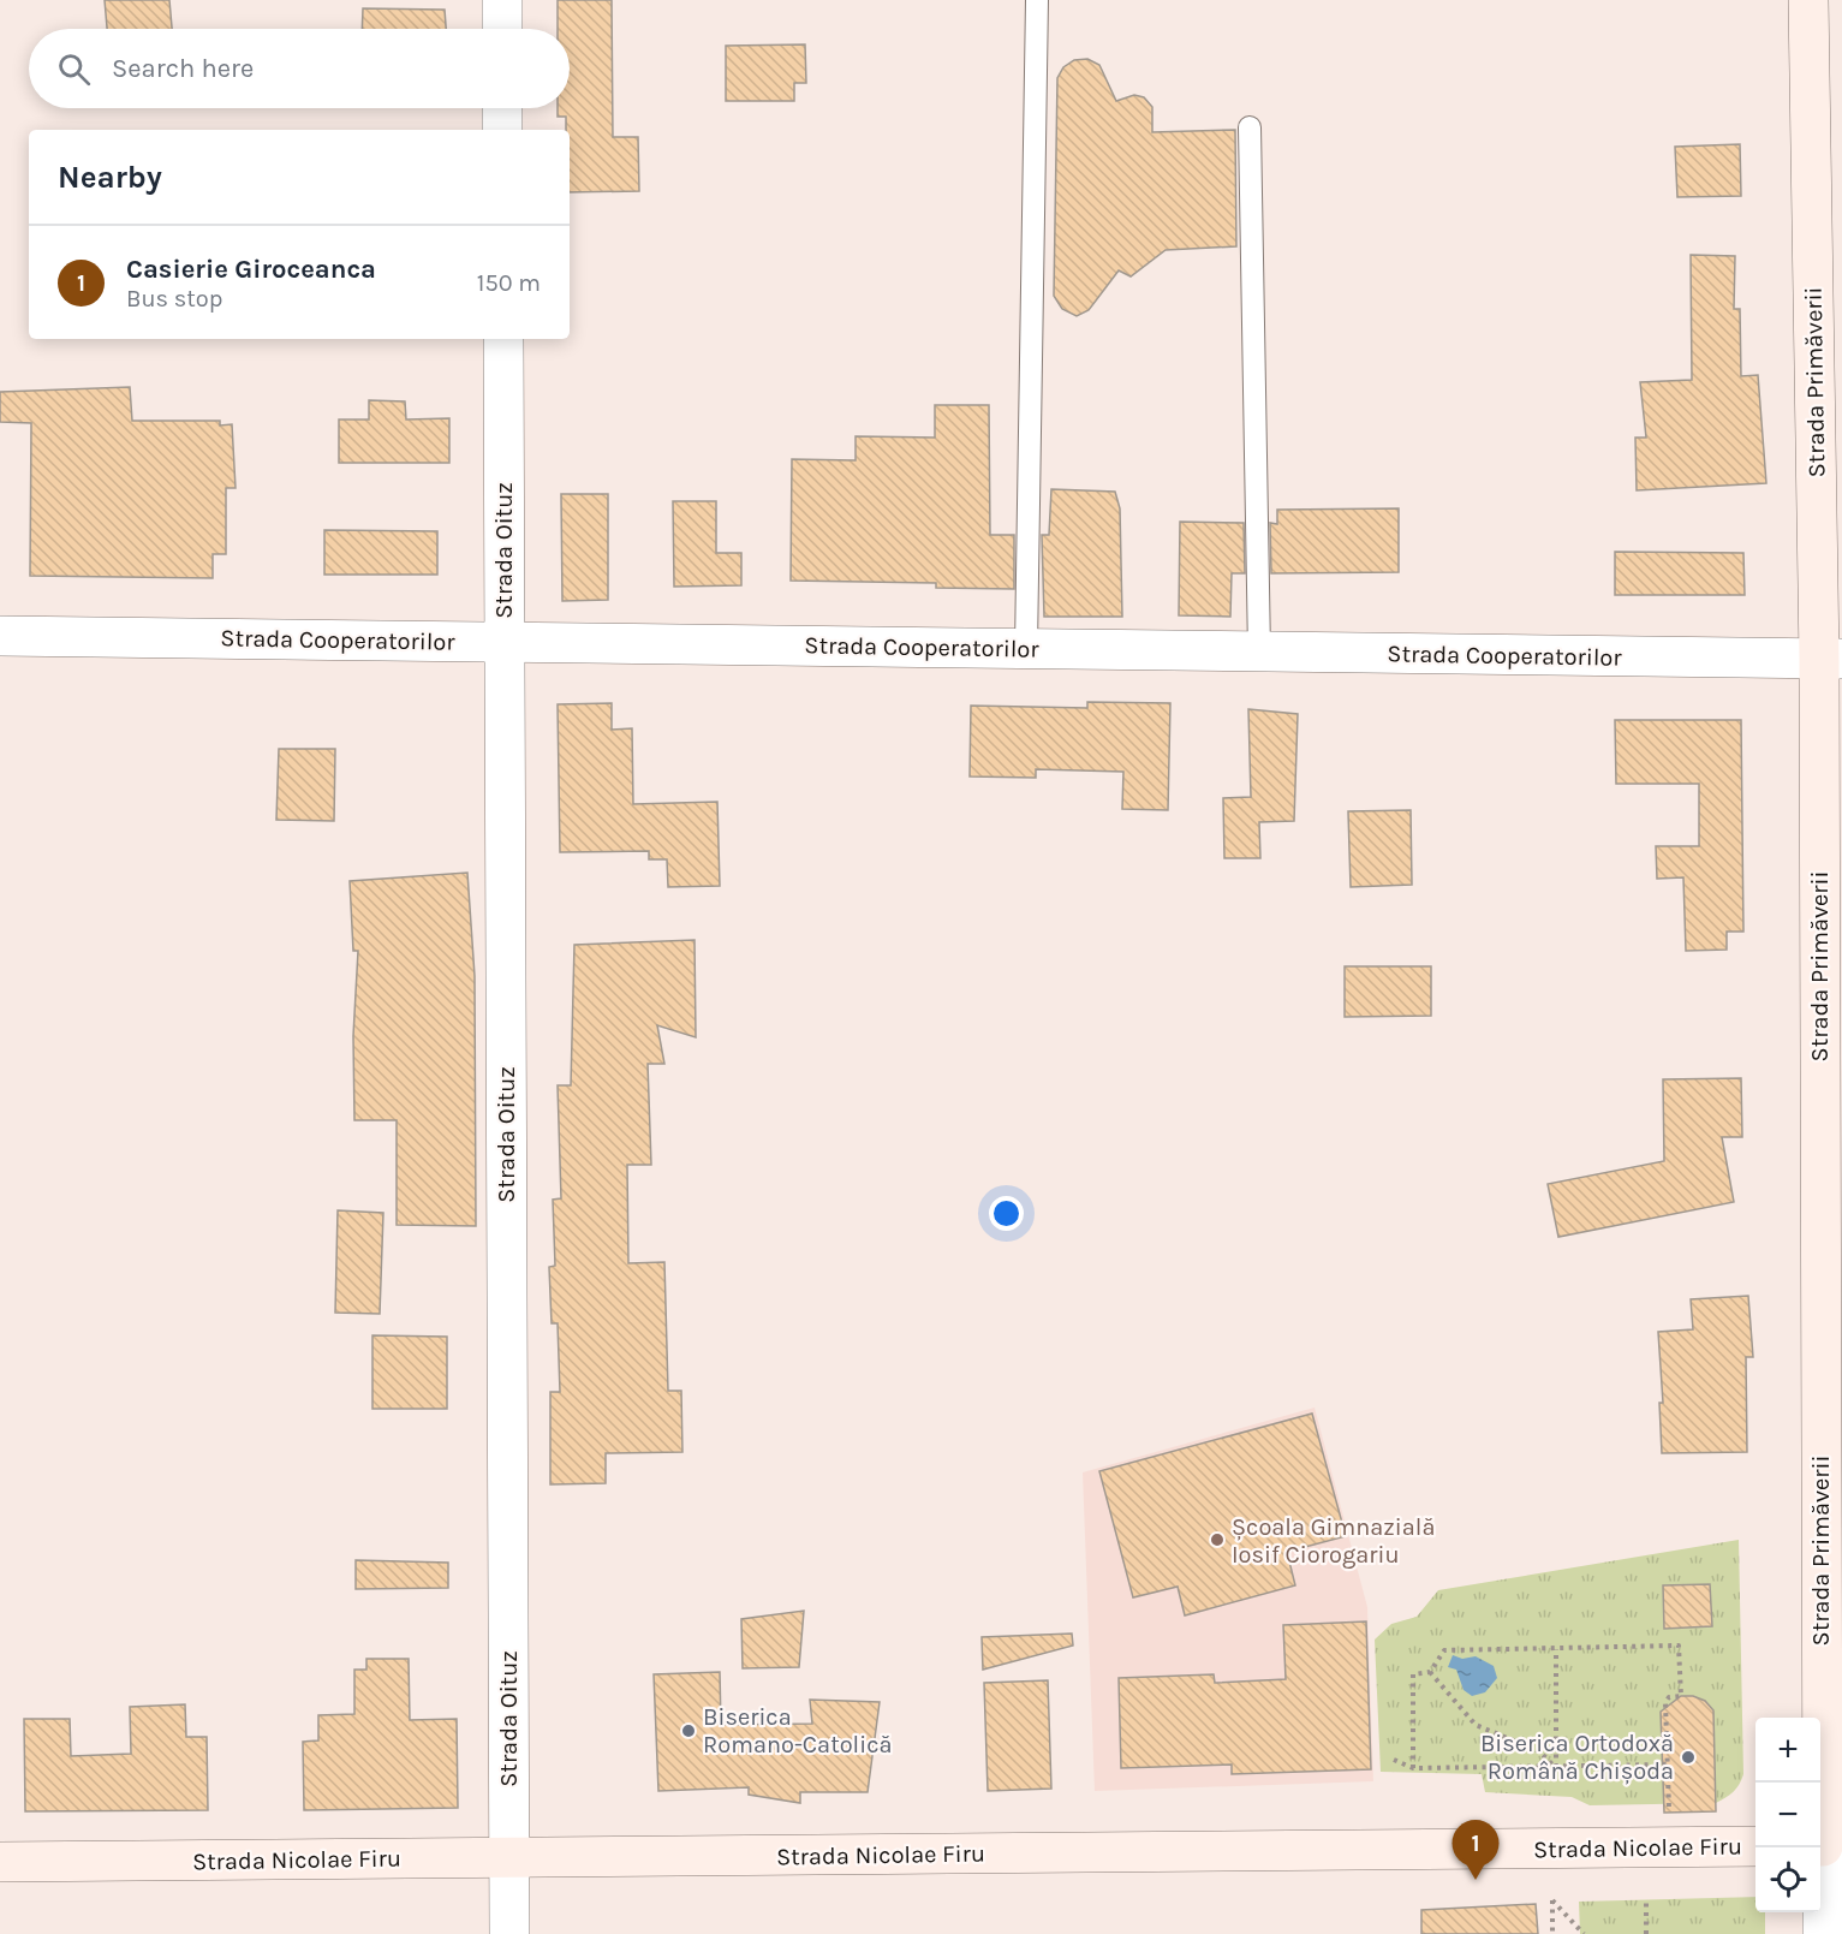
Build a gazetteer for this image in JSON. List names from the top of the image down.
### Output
{
  "streets": {
    "street": [
      "Strada Primăverii",
      "Strada Oituz",
      "Strada Cooperatorilor",
      "Strada Nicolae Firu"
    ]
  },
  "crossings": [
    ["Strada Primăverii", "Strada Cooperatorilor"],
    ["Strada Oituz", "Strada Cooperatorilor"],
    ["Strada Oituz", "Strada Nicolae Firu"]
  ],
  "places": ["Școala Gimnazială Iosif Ciorogariu", "Biserica Romano-Catolică", "Biserica Ortodoxă Română Chișoda"],
  "page": {
    "search": "Search here",
    "heading": "Nearby",
    "list": [
      {
        "mark": "1",
        "name": "Casierie Giroceanca",
        "note": "Bus stop",
        "value": "150 m"
      }
    ],
    "map_buttons": ["+", "−"],
    "pins": "1"
  }
}
